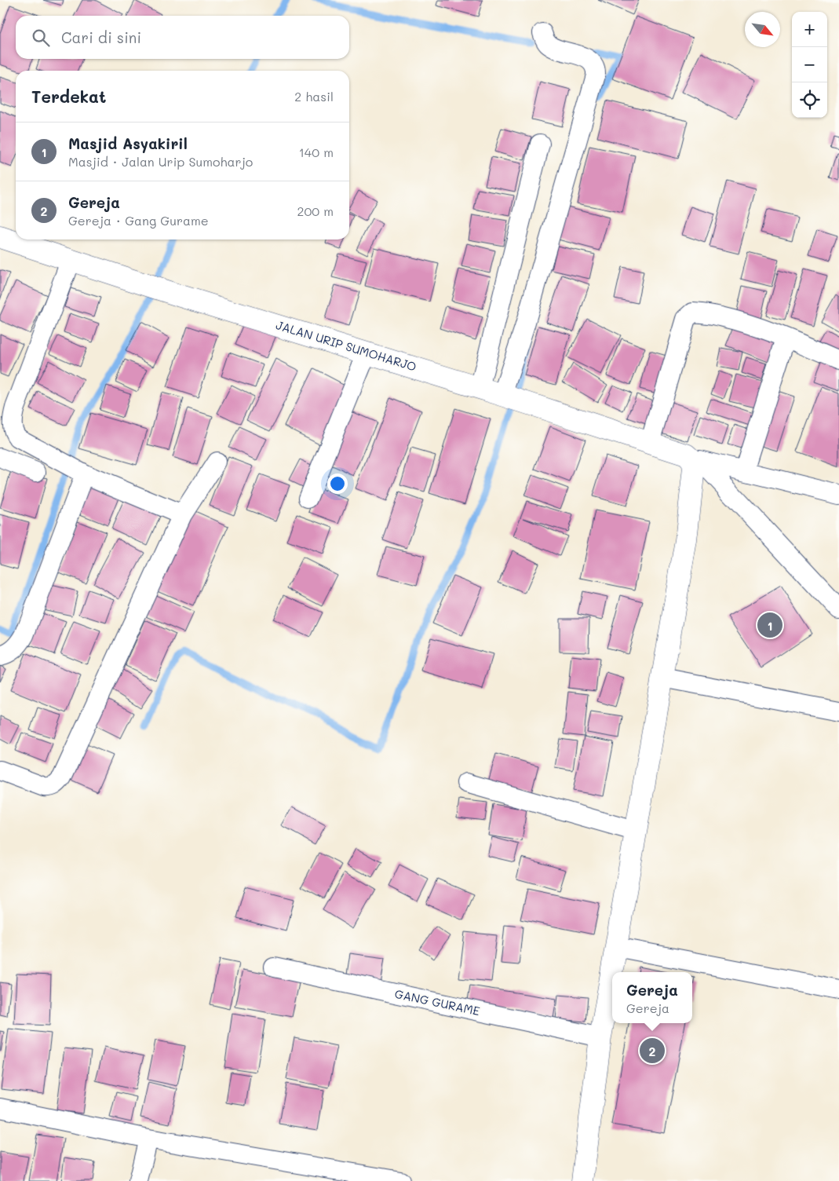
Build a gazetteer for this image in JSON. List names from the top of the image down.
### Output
{
  "streets": {
    "street": ["JALAN URIP SUMOHARJO", "GANG GURAME"]
  },
  "north": "bottom right",
  "page": {
    "map_buttons": ["+", "−"],
    "search": "Cari di sini",
    "heading": ["Terdekat", "2 hasil"],
    "list": [
      {
        "mark": "1",
        "name": "Masjid Asyakiril",
        "note": "Masjid · Jalan Urip Sumoharjo",
        "value": "140 m"
      },
      {
        "mark": "2",
        "name": "Gereja",
        "note": "Gereja · Gang Gurame",
        "value": "200 m"
      }
    ],
    "pins": ["1", "2"],
    "popup": ["Gereja", "Gereja"]
  }
}
